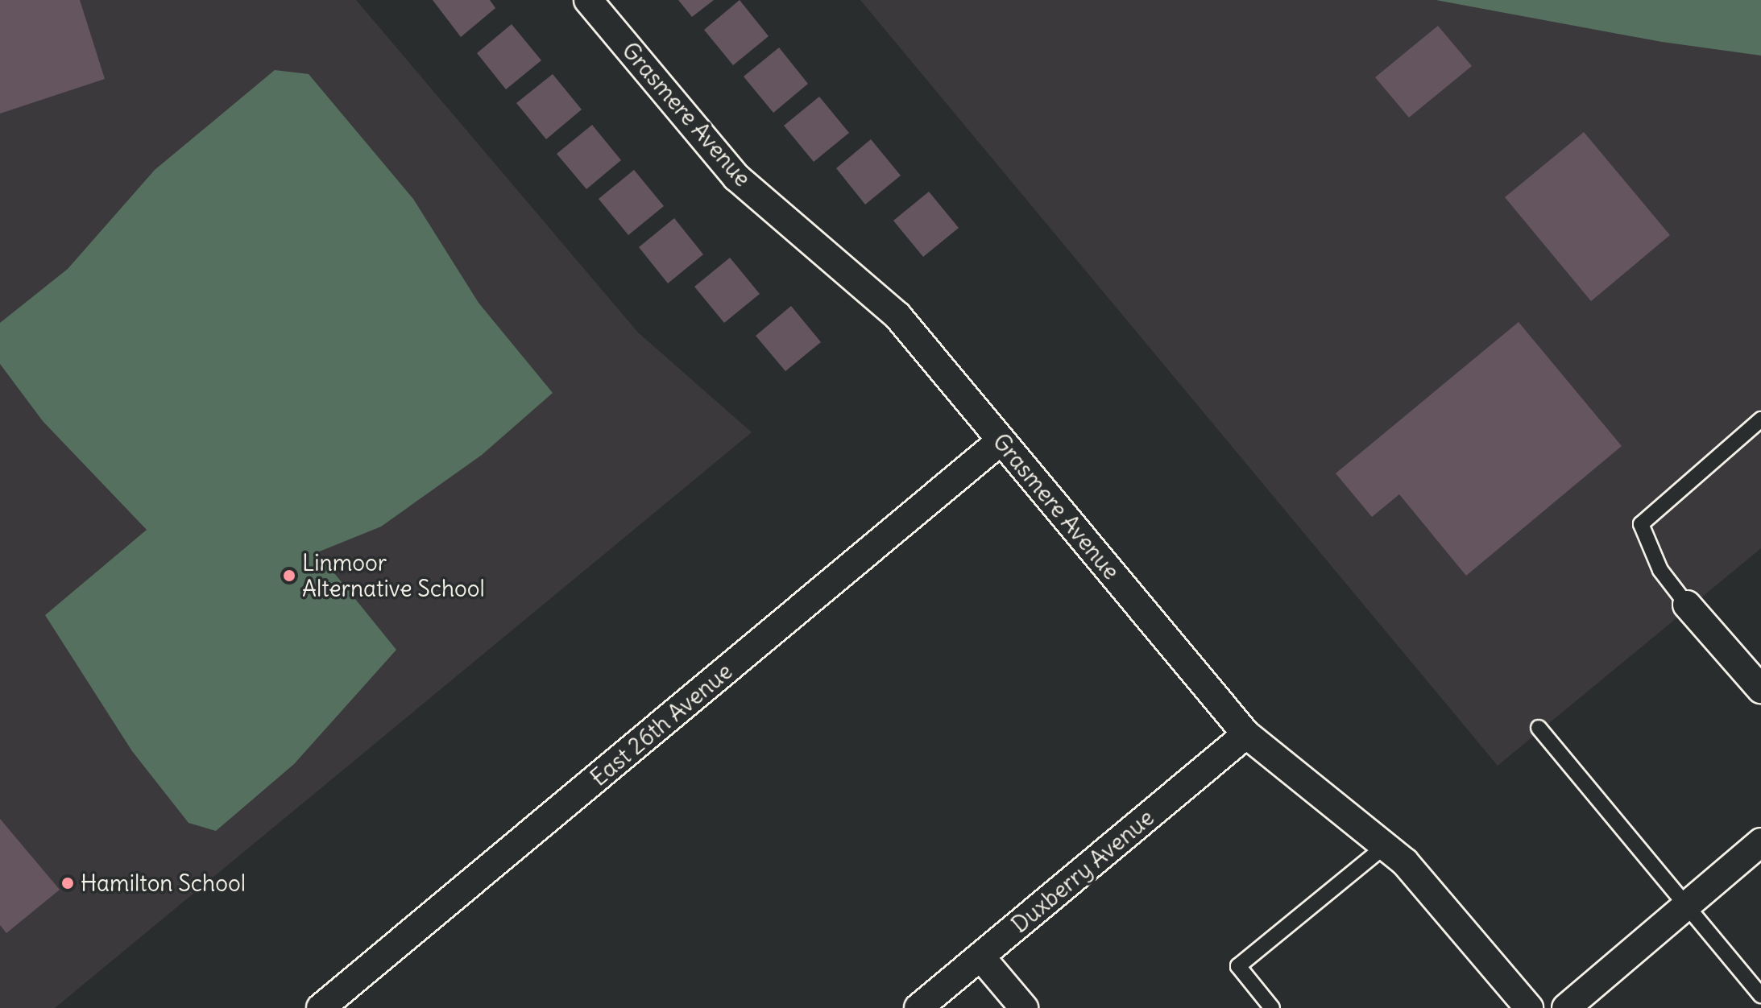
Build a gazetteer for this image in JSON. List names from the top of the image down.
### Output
{
  "streets": {
    "street": ["Grasmere Avenue", "East 26th Avenue", "Duxberry Avenue"]
  },
  "crossings": [
    ["Grasmere Avenue", "East 26th Avenue"],
    ["Grasmere Avenue", "Duxberry Avenue"]
  ],
  "places": ["Linmoor Alternative School", "Hamilton School"]
}
